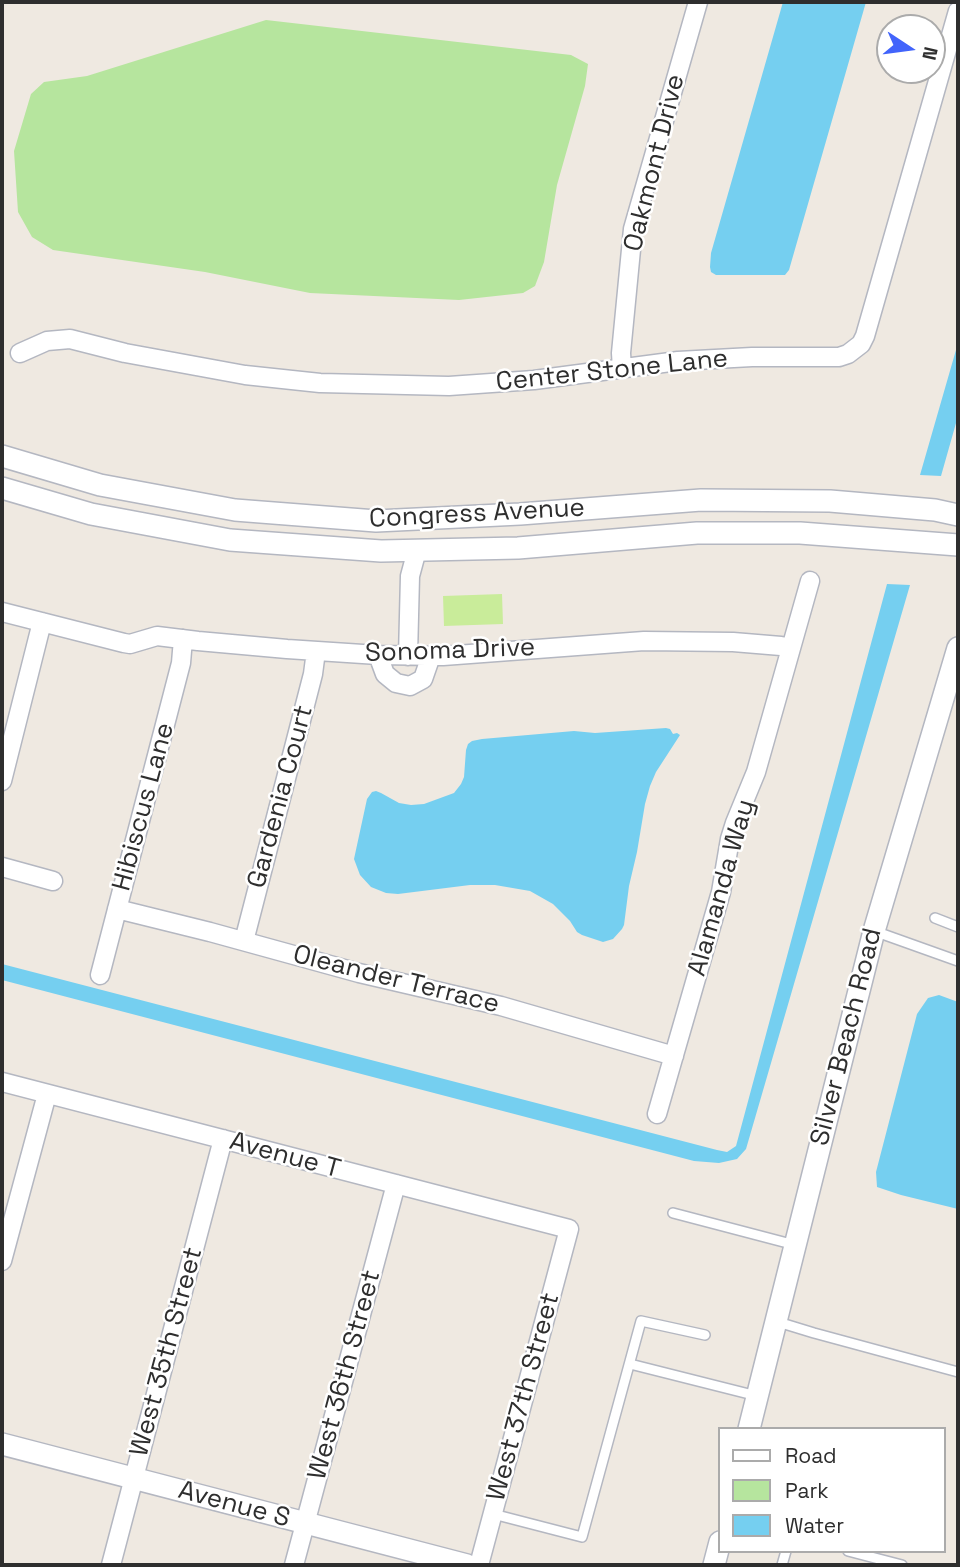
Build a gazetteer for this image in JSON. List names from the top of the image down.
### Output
{
  "streets": {
    "street": [
      "Oakmont Drive",
      "Center Stone Lane",
      "Congress Avenue",
      "Sonoma Drive",
      "Gardenia Court",
      "Hibiscus Lane",
      "Alamanda Way",
      "Oleander Terrace",
      "Silver Beach Road",
      "Avenue T",
      "West 35th Street",
      "West 36th Street",
      "West 37th Street",
      "Avenue S"
    ]
  },
  "crossings": [
    ["Oakmont Drive", "Center Stone Lane"],
    ["Sonoma Drive", "Gardenia Court"],
    ["Sonoma Drive", "Hibiscus Lane"],
    ["Sonoma Drive", "Alamanda Way"],
    ["Gardenia Court", "Oleander Terrace"],
    ["Hibiscus Lane", "Oleander Terrace"],
    ["Alamanda Way", "Oleander Terrace"],
    ["Avenue T", "West 35th Street"],
    ["Avenue T", "West 36th Street"],
    ["Avenue T", "West 37th Street"],
    ["West 35th Street", "Avenue S"],
    ["West 36th Street", "Avenue S"]
  ],
  "legend": ["Road", "Park", "Water"],
  "north": "right"
}
